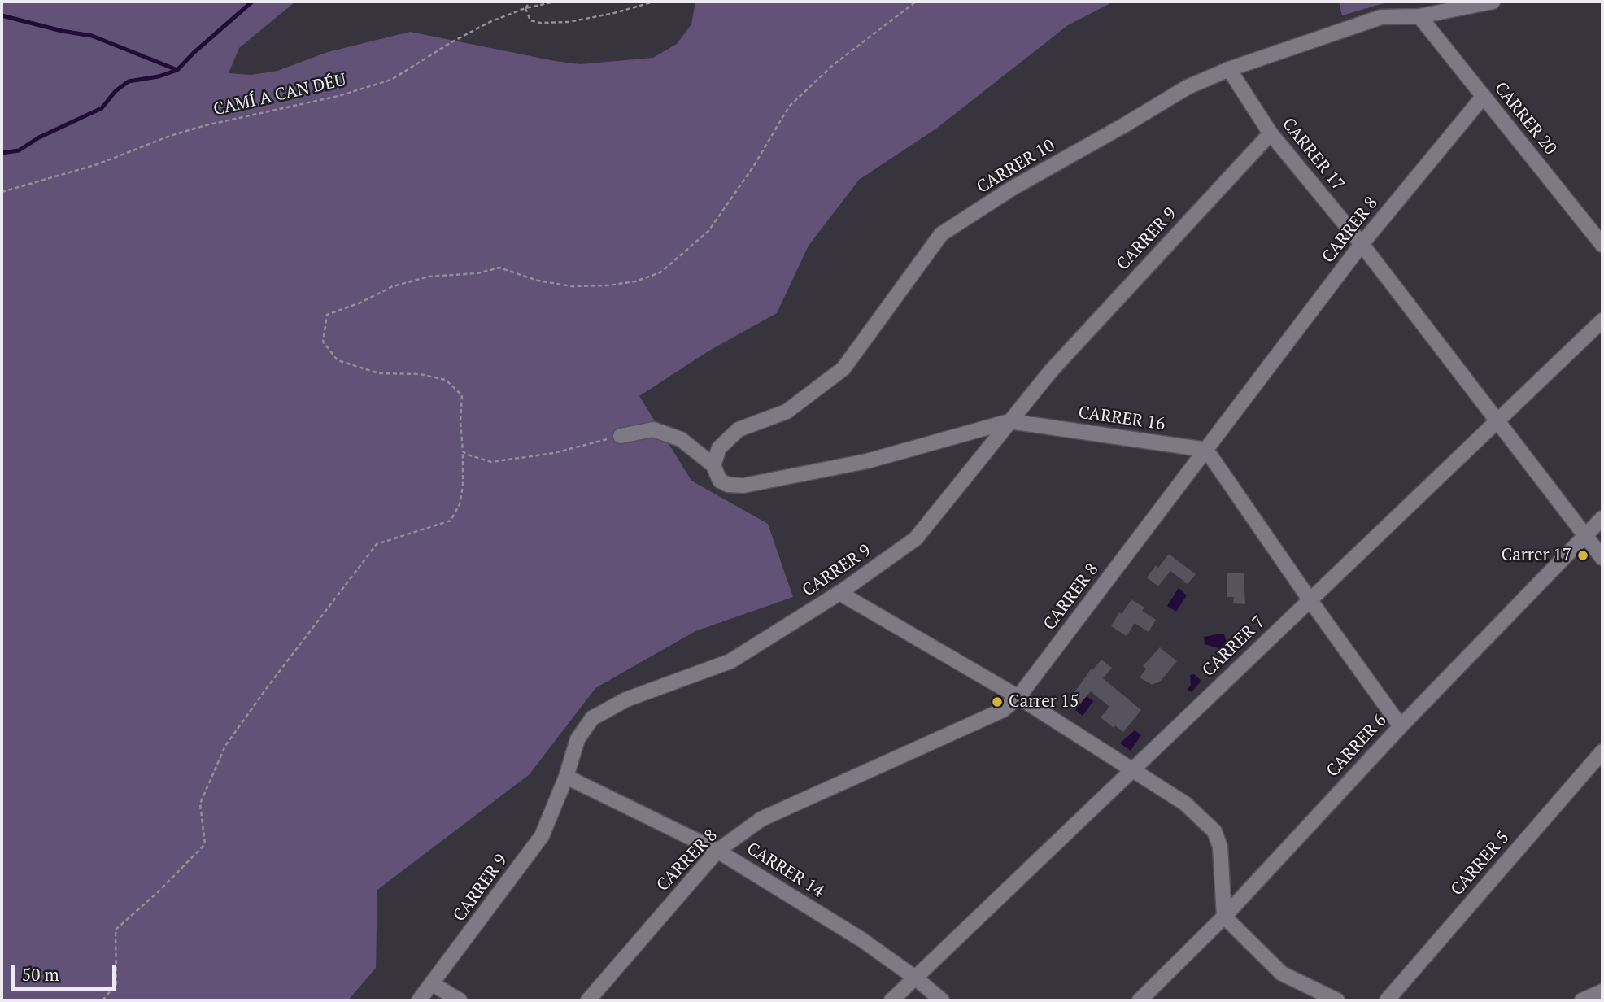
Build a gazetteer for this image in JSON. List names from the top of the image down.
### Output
{
  "streets": {
    "street": [
      "CARRER 20",
      "CARRER 17",
      "CARRER 10",
      "CARRER 8",
      "CARRER 9",
      "CARRER 16",
      "CARRER 7",
      "CARRER 6",
      "CARRER 5",
      "CARRER 14"
    ],
    "path": ["CAMÍ A CAN DÉU"]
  },
  "crossings": [
    ["CARRER 20", "CARRER 10"],
    ["CARRER 20", "CARRER 8"],
    ["CARRER 17", "CARRER 10"],
    ["CARRER 17", "CARRER 8"],
    ["CARRER 17", "CARRER 9"],
    ["CARRER 17", "CARRER 7"],
    ["CARRER 17", "CARRER 6"],
    ["CARRER 10", "CARRER 16"],
    ["CARRER 8", "CARRER 16"],
    ["CARRER 8", "CARRER 14"],
    ["CARRER 9", "CARRER 16"],
    ["CARRER 9", "CARRER 14"],
    ["CARRER 7", "CARRER 14"]
  ],
  "places": ["Carrer 17", "Carrer 15"],
  "scale_bar": "50 m"
}
